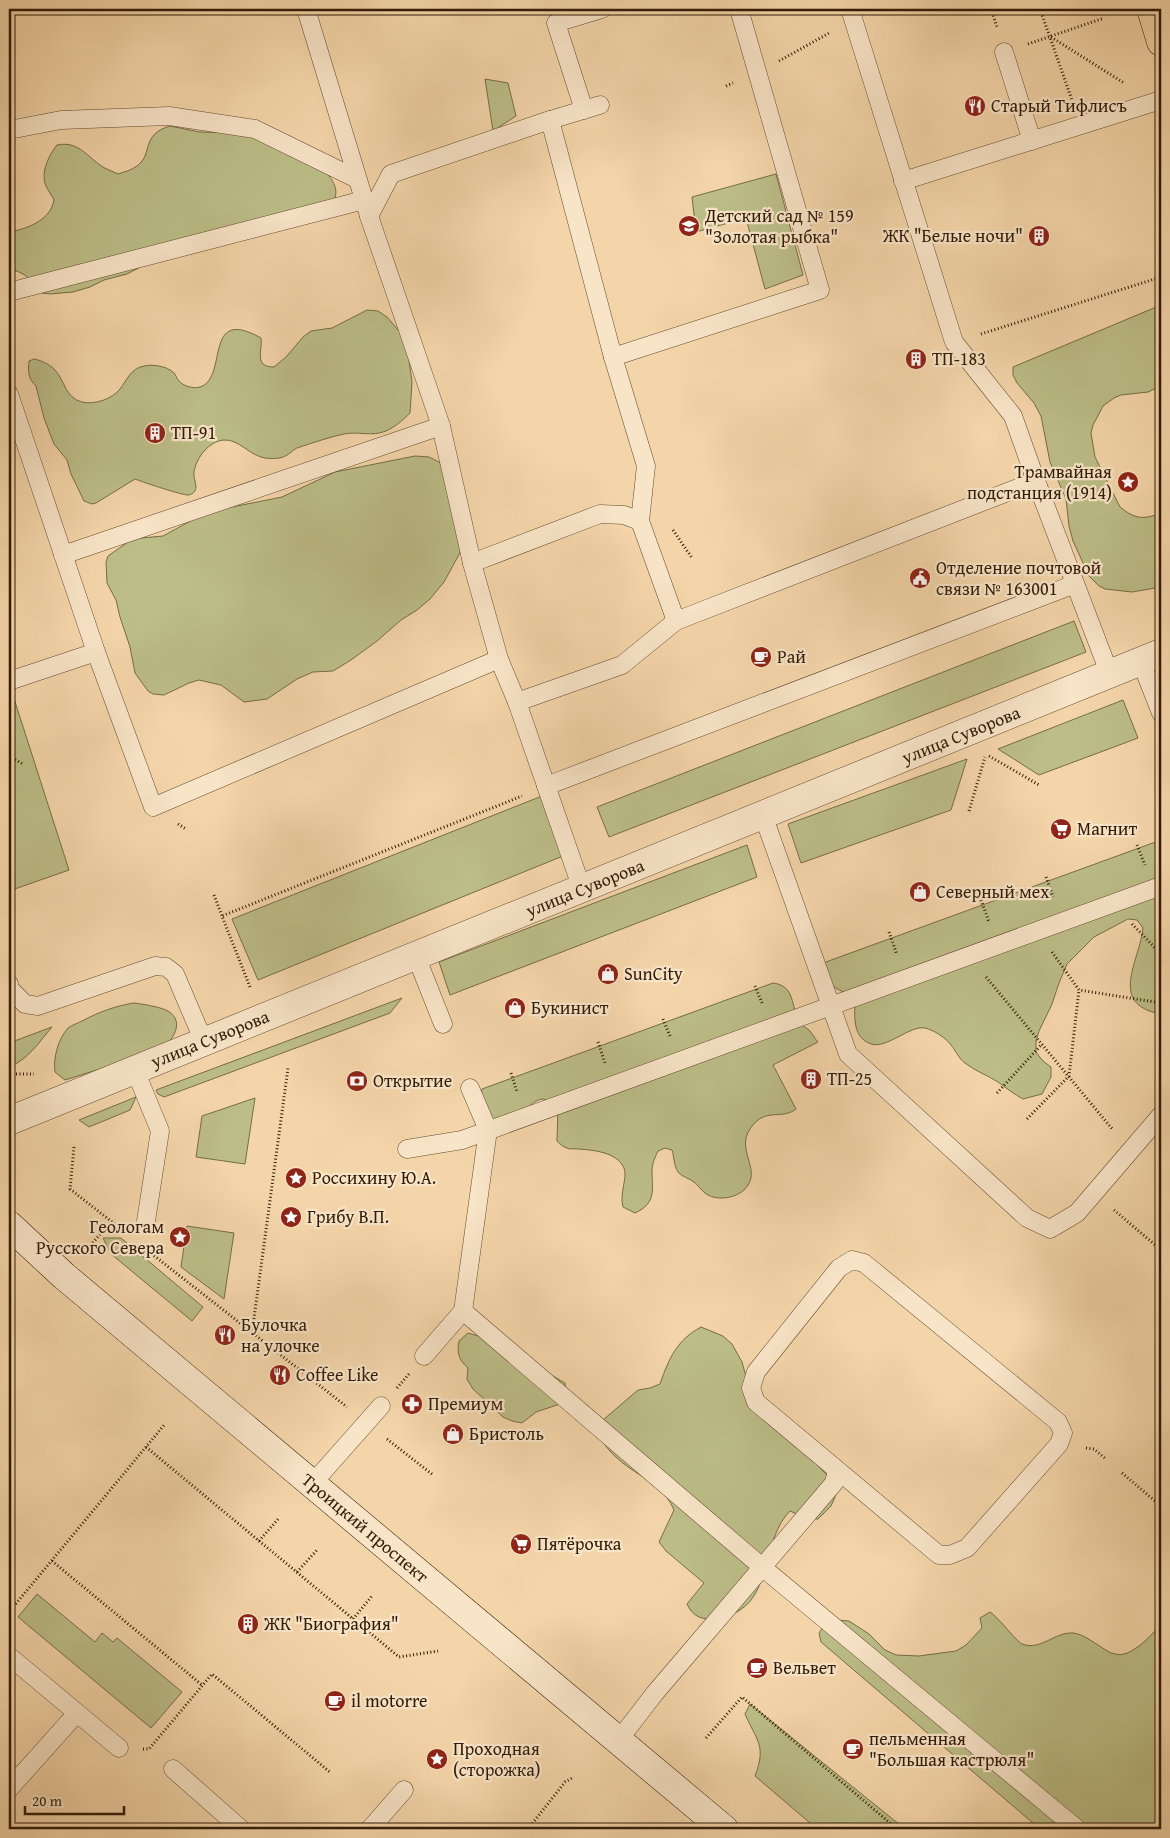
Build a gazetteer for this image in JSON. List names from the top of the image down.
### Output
{
  "streets": {
    "street": ["улица Суворова", "Троицкий проспект"]
  },
  "places": {
    "restaurant": ["Старый Тифлисъ", "Булочка на улочке", "Coffee Like"],
    "school or university": ["Детский сад № 159 \"Золотая рыбка\""],
    "building": [
      "ЖК \"Белые ночи\"",
      "ТП-183",
      "ТП-91",
      "ТП-25",
      "ЖК \"Биография\""
    ],
    "place": [
      "Трамвайная подстанция (1914)",
      "Россихину Ю.А.",
      "Грибу В.П.",
      "Геологам Русского Севера",
      "Проходная (сторожка)"
    ],
    "public building": ["Отделение почтовой связи № 163001"],
    "cafe": [
      "Рай",
      "Вельвет",
      "il motorre",
      "пельменная \"Большая кастрюля\""
    ],
    "supermarket": ["Магнит", "Пятёрочка"],
    "shop": [
      "Северный мех",
      "SunCity",
      "Букинист",
      "Бристоль"
    ],
    "bank": ["Открытие"],
    "pharmacy": ["Премиум"]
  },
  "scale_bar": "20 m"
}
